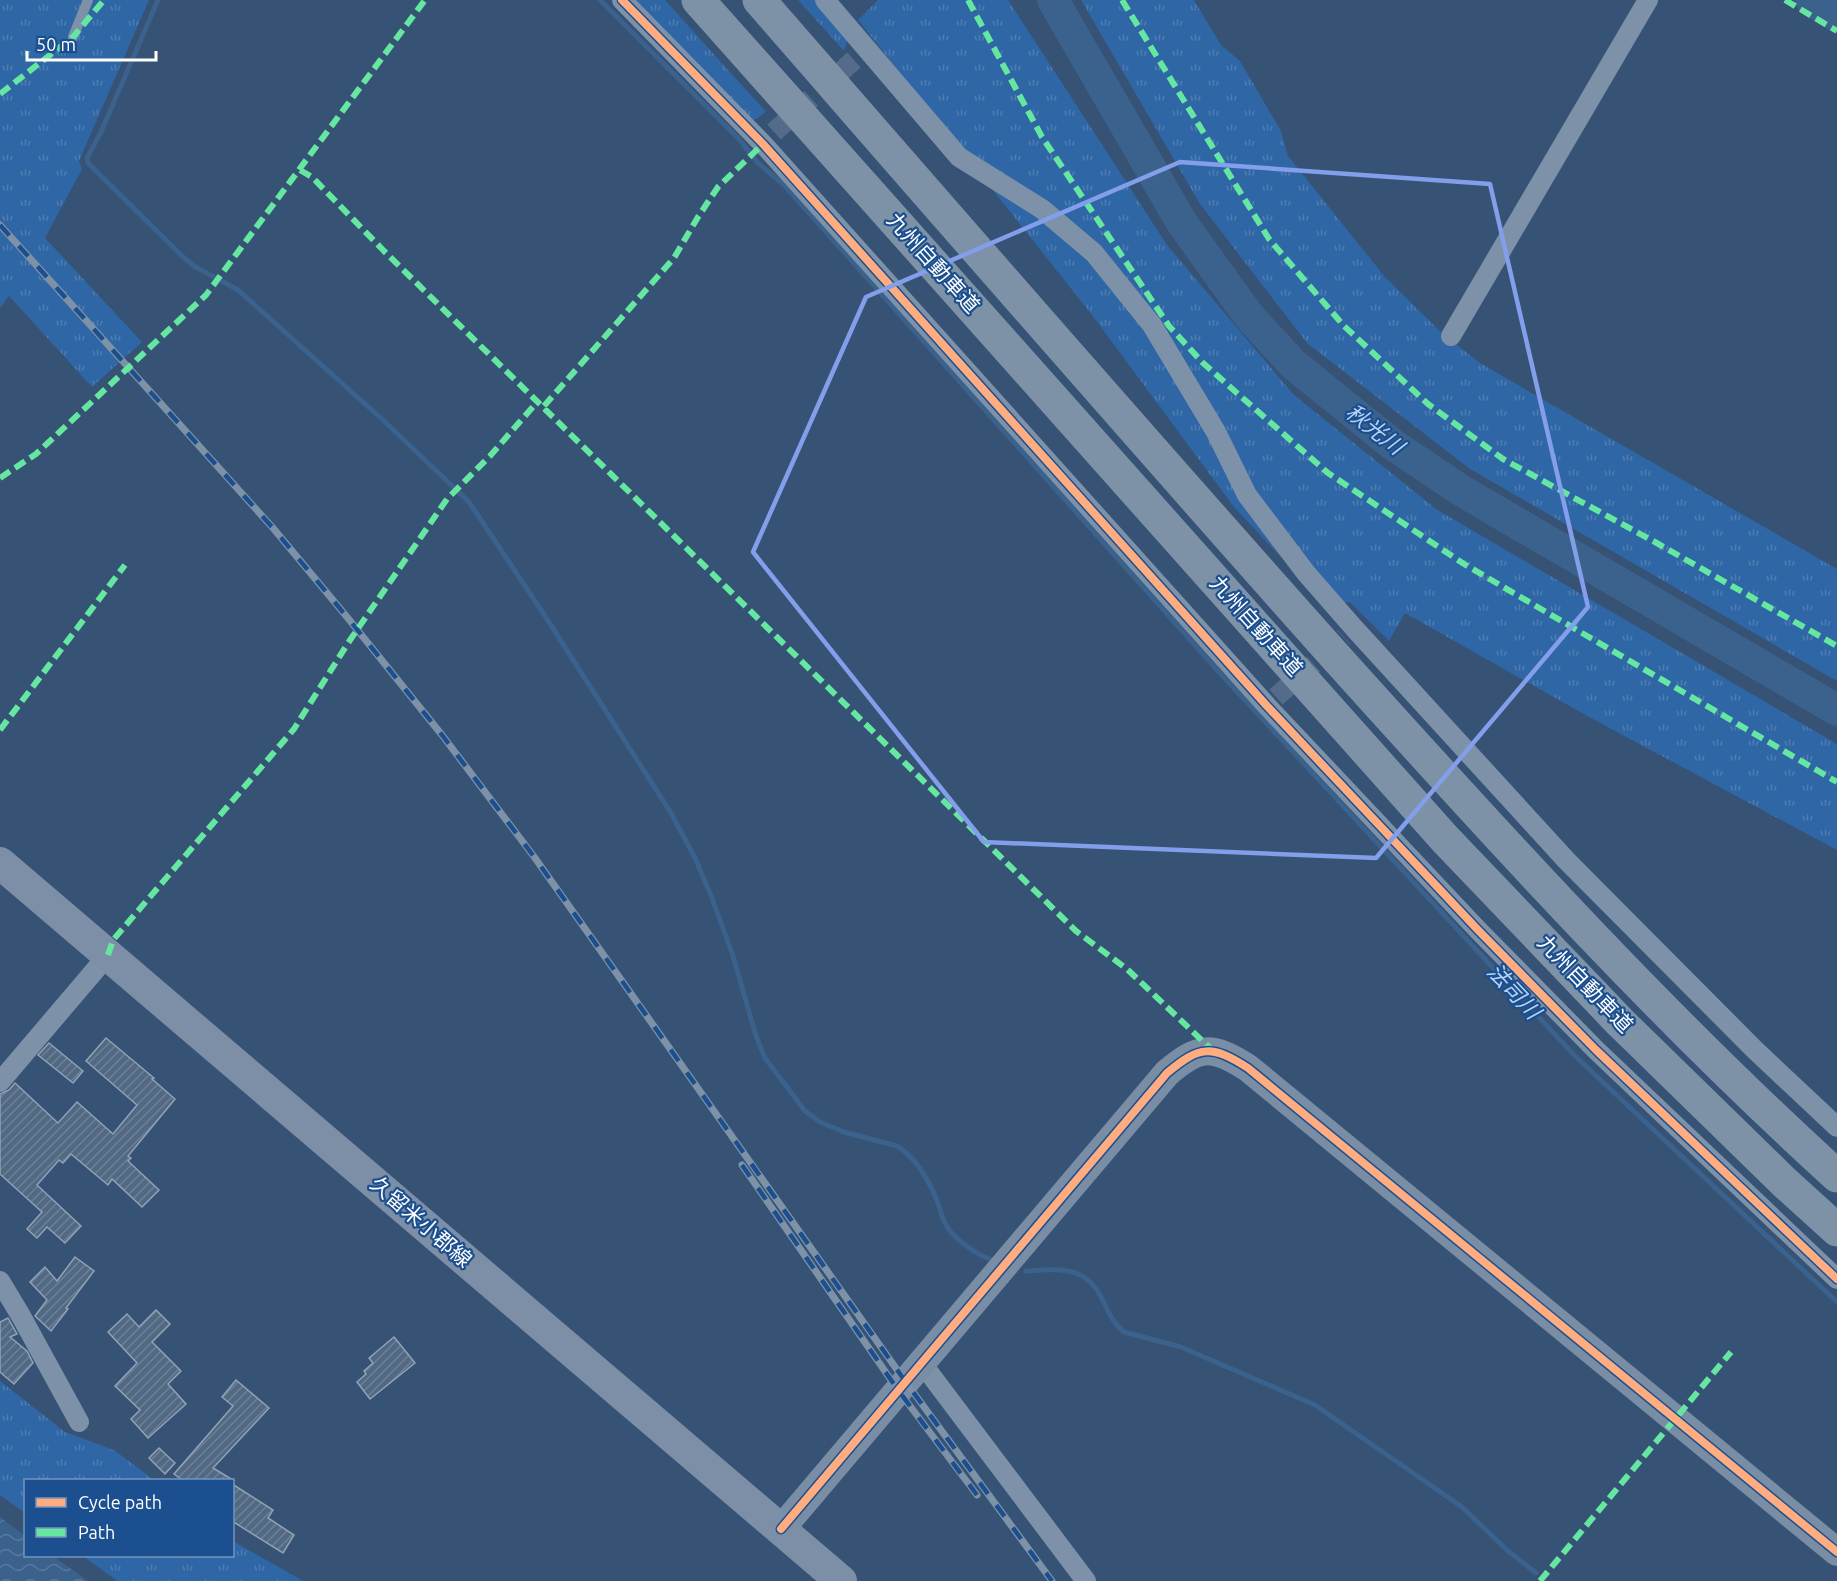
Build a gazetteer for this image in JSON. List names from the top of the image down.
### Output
{
  "streets": {
    "highway": ["九州自動車道"],
    "main road": ["久留米小郡線"]
  },
  "water": ["秋光川", "法司川"],
  "legend": ["Cycle path", "Path"],
  "scale_bar": "50 m"
}
